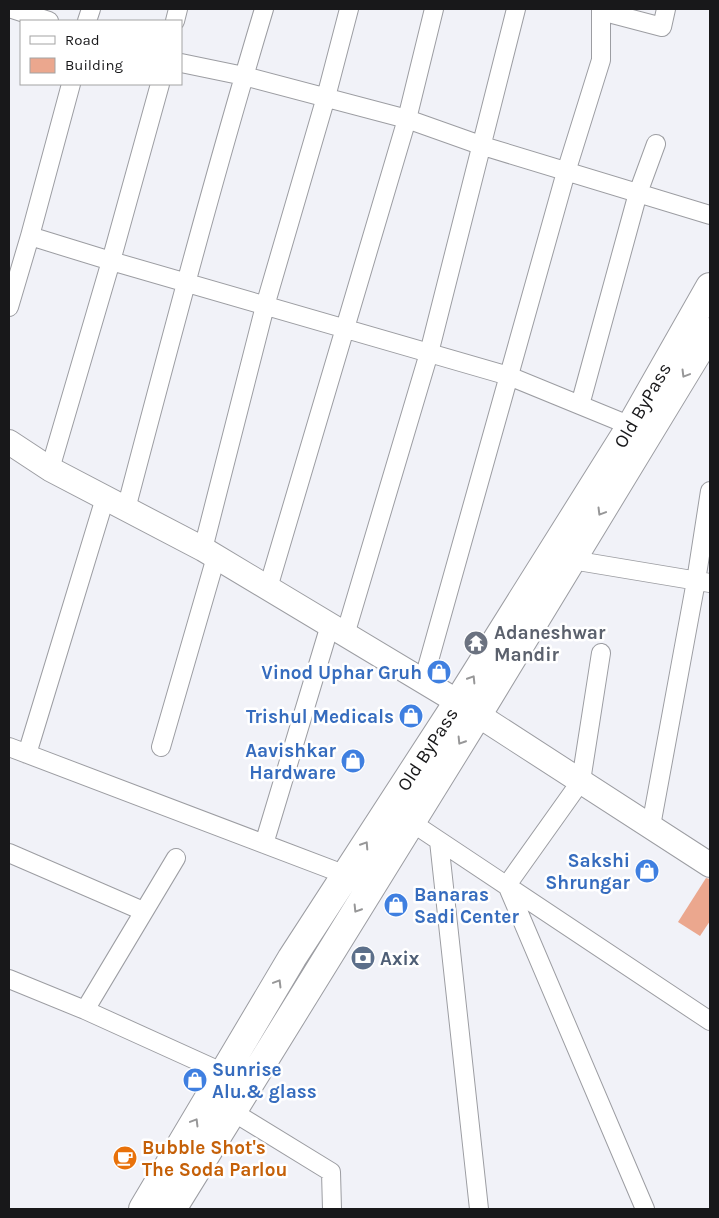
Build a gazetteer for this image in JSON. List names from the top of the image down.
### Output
{
  "streets": {
    "main road": ["Old ByPass"]
  },
  "places": {
    "temple": ["Adaneshwar Mandir"],
    "shop": [
      "Vinod Uphar Gruh",
      "Trishul Medicals",
      "Aavishkar Hardware",
      "Sakshi Shrungar",
      "Banaras Sadi Center",
      "Sunrise Alu.& glass"
    ],
    "bank": ["Axix"],
    "cafe": ["Bubble Shot's The Soda Parlou"]
  },
  "legend": ["Road", "Building"]
}
